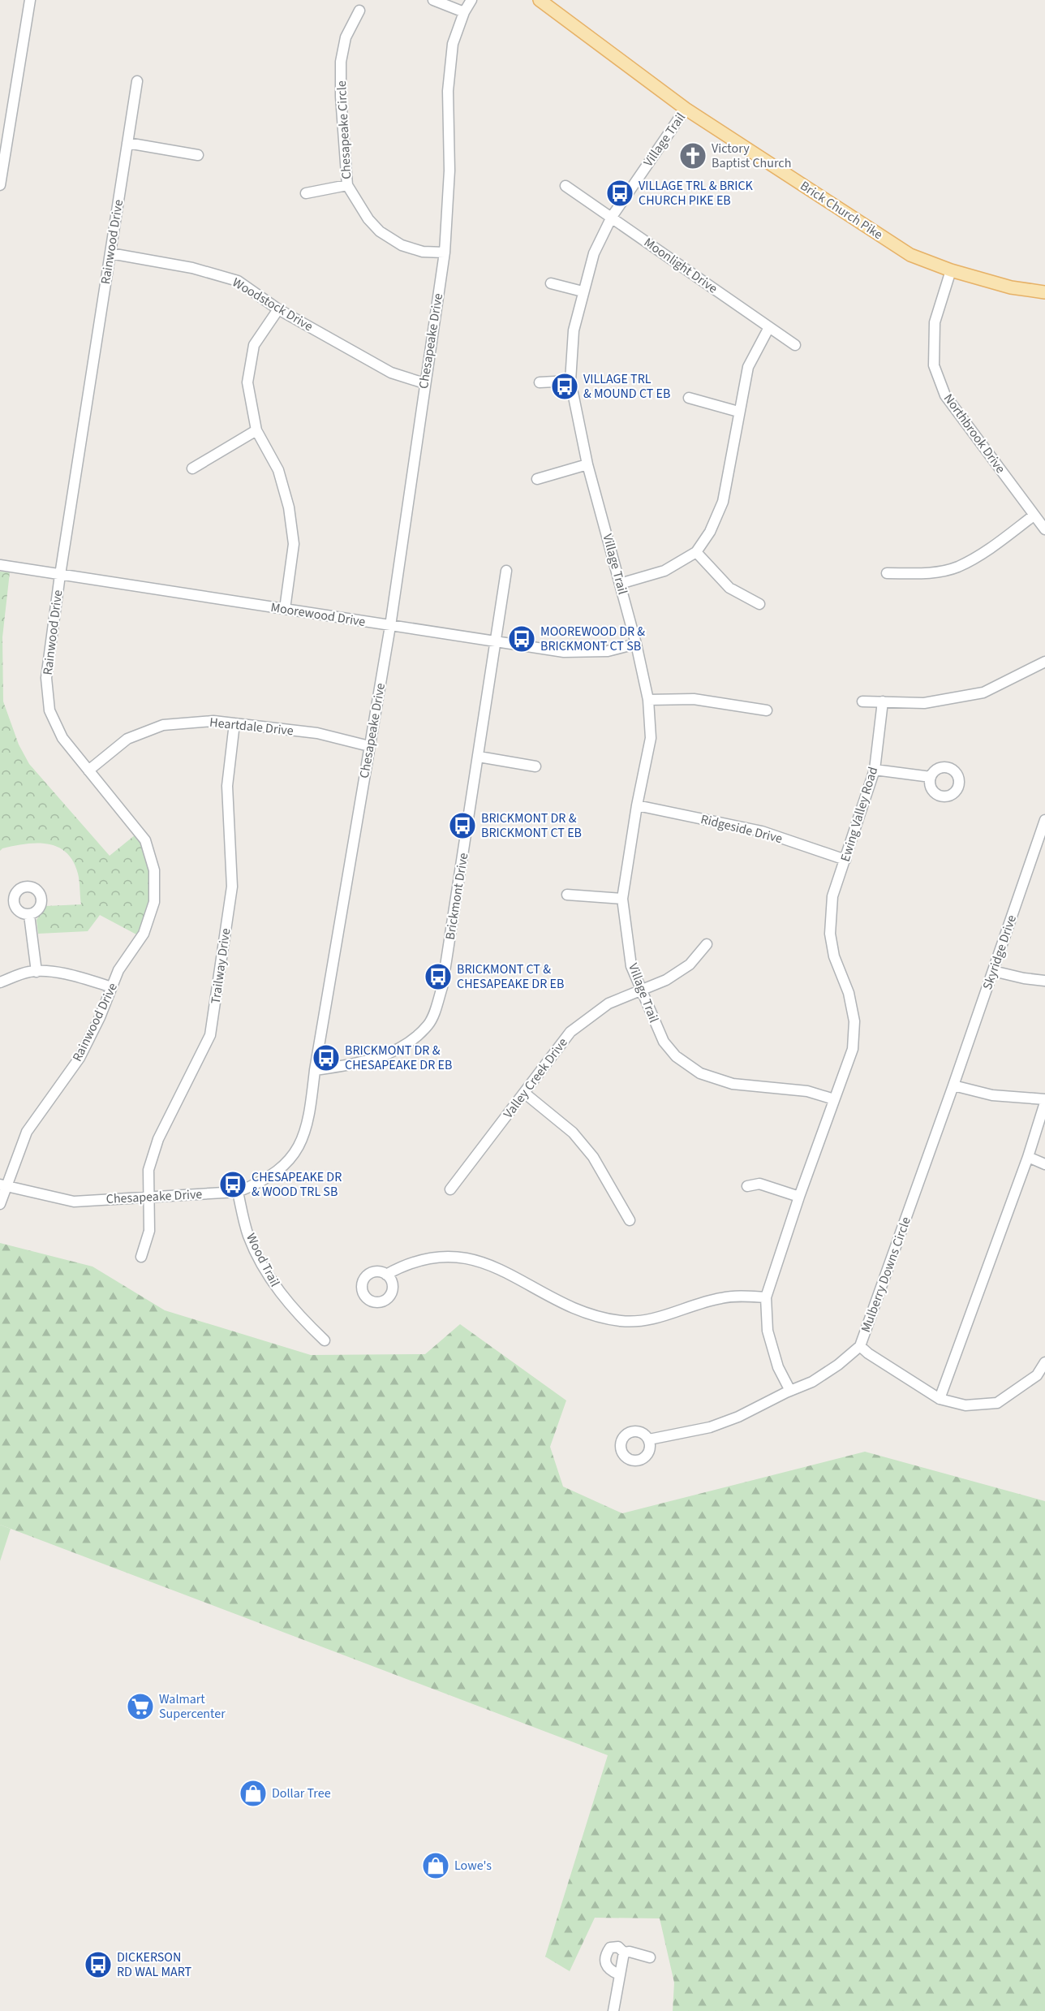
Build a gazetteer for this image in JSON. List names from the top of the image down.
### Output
{
  "streets": {
    "main road": ["Brick Church Pike"],
    "street": [
      "Chesapeake Circle",
      "Village Trail",
      "Rainwood Drive",
      "Moonlight Drive",
      "Woodstock Drive",
      "Chesapeake Drive",
      "Northbrook Drive",
      "Moorewood Drive",
      "Heartdale Drive",
      "Ewing Valley Road",
      "Ridgeside Drive",
      "Brickmont Drive",
      "Skyridge Drive",
      "Trailway Drive",
      "Valley Creek Drive",
      "Wood Trail",
      "Mulberry Downs Circle"
    ]
  },
  "crossings": [
    ["Chesapeake Circle", "Chesapeake Drive"],
    ["Village Trail", "Brick Church Pike"],
    ["Village Trail", "Moonlight Drive"],
    ["Village Trail", "Moorewood Drive"],
    ["Village Trail", "Ewing Valley Road"],
    ["Village Trail", "Ridgeside Drive"],
    ["Village Trail", "Valley Creek Drive"],
    ["Brick Church Pike", "Northbrook Drive"],
    ["Rainwood Drive", "Woodstock Drive"],
    ["Rainwood Drive", "Chesapeake Drive"],
    ["Rainwood Drive", "Moorewood Drive"],
    ["Rainwood Drive", "Heartdale Drive"],
    ["Woodstock Drive", "Chesapeake Drive"],
    ["Chesapeake Drive", "Moorewood Drive"],
    ["Chesapeake Drive", "Heartdale Drive"],
    ["Chesapeake Drive", "Brickmont Drive"],
    ["Chesapeake Drive", "Trailway Drive"],
    ["Chesapeake Drive", "Wood Trail"],
    ["Moorewood Drive", "Brickmont Drive"],
    ["Heartdale Drive", "Trailway Drive"],
    ["Ewing Valley Road", "Ridgeside Drive"],
    ["Skyridge Drive", "Mulberry Downs Circle"]
  ],
  "places": {
    "church": ["Victory Baptist Church"],
    "bus stop": [
      "VILLAGE TRL & BRICK CHURCH PIKE EB",
      "VILLAGE TRL & MOUND CT EB",
      "MOOREWOOD DR & BRICKMONT CT SB",
      "BRICKMONT DR & BRICKMONT CT EB",
      "BRICKMONT CT & CHESAPEAKE DR EB",
      "BRICKMONT DR & CHESAPEAKE DR EB",
      "CHESAPEAKE DR & WOOD TRL SB",
      "DICKERSON RD WAL MART"
    ],
    "supermarket": ["Walmart Supercenter"],
    "shop": ["Dollar Tree", "Lowe's"]
  }
}
